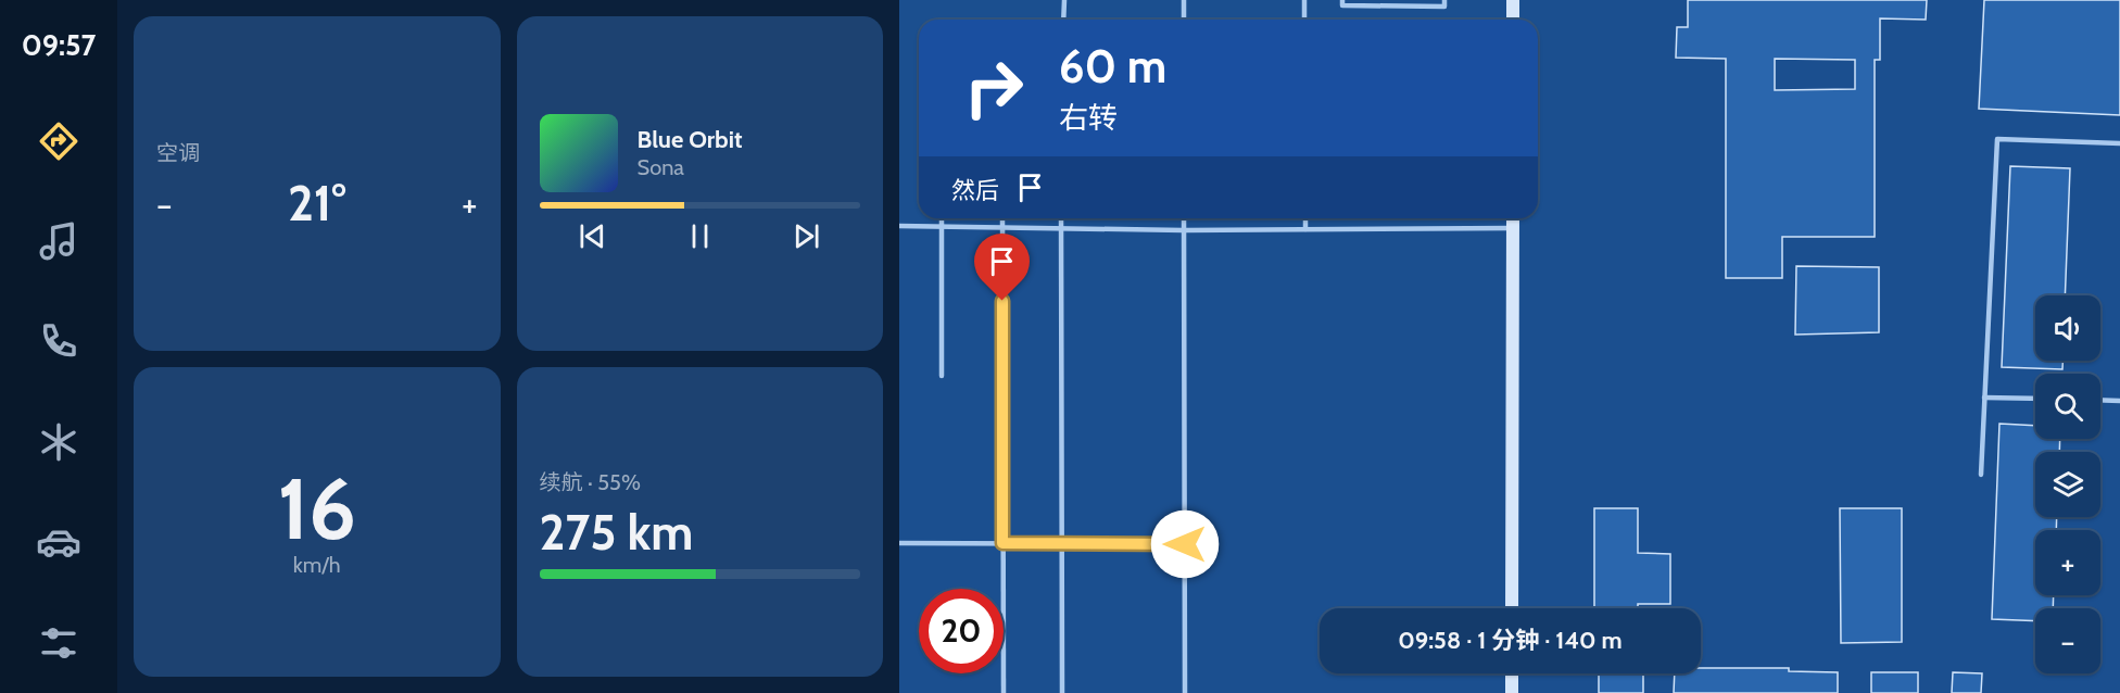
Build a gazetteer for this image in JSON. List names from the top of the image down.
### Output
{
  "page": {
    "tabs": "09:57",
    "tile": [
      "空调",
      ["16", "km/h"],
      ["续航 · 55%", "275 km"]
    ],
    "turn": ["60 m", "右转"],
    "song": ["Blue Orbit", "Sona"],
    "then": "然后",
    "heat": ["−", "21°", "+"],
    "map_buttons": ["+", "−"],
    "limit": "20",
    "trip": "09:58 · 1 分钟 · 140 m"
  }
}
